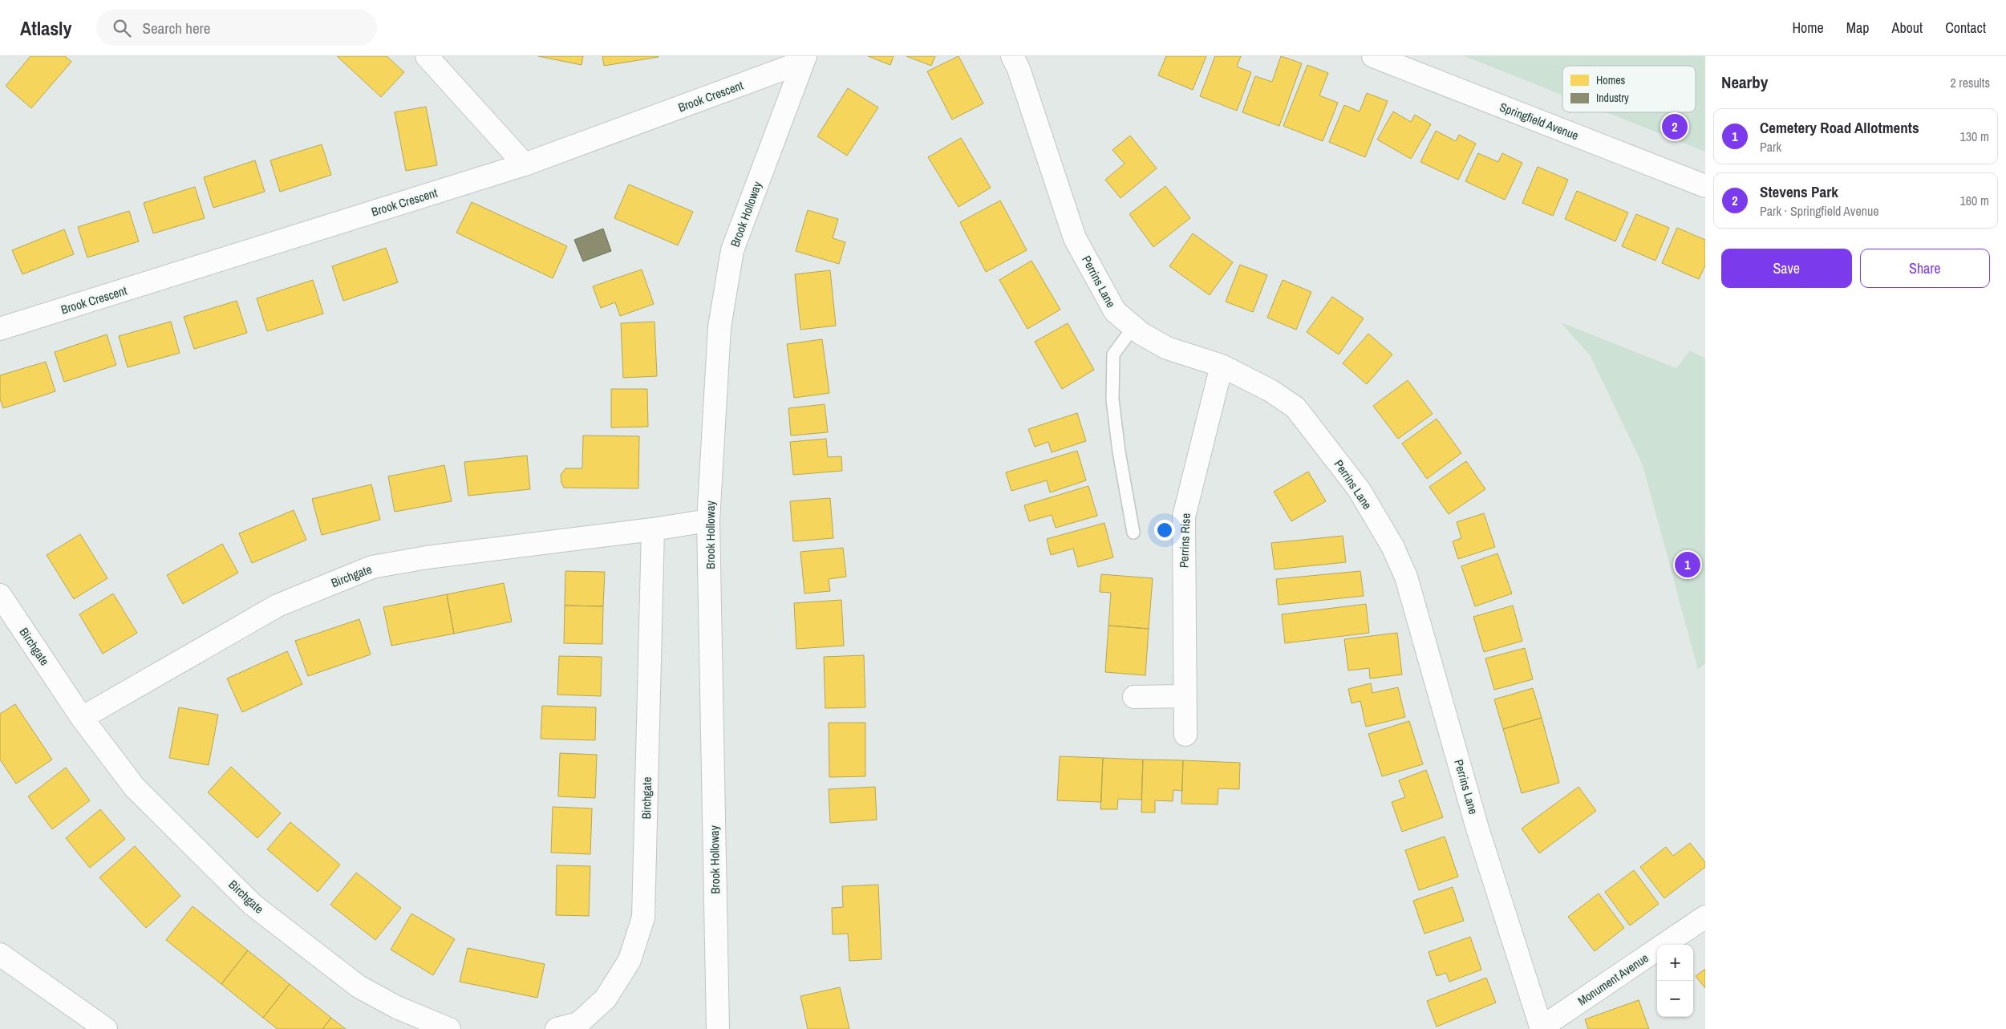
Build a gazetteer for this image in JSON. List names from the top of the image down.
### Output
{
  "streets": {
    "street": [
      "Brook Crescent",
      "Springfield Avenue",
      "Brook Holloway",
      "Perrins Lane",
      "Perrins Rise",
      "Birchgate",
      "Monument Avenue"
    ]
  },
  "crossings": [
    ["Brook Crescent", "Brook Holloway"],
    ["Brook Holloway", "Birchgate"],
    ["Perrins Lane", "Perrins Rise"],
    ["Perrins Lane", "Monument Avenue"]
  ],
  "legend": ["Homes", "Industry"],
  "page": {
    "header": "Atlasly",
    "search": "Search here",
    "nav": [
      "Home",
      "Map",
      "About",
      "Contact"
    ],
    "heading": ["Nearby", "2 results"],
    "list": [
      {
        "mark": "1",
        "name": "Cemetery Road Allotments",
        "note": "Park",
        "value": "130 m"
      },
      {
        "mark": "2",
        "name": "Stevens Park",
        "note": "Park · Springfield Avenue",
        "value": "160 m"
      }
    ],
    "pins": ["2", "1"],
    "buttons": ["Save", "Share"],
    "map_buttons": ["+", "−"]
  }
}
